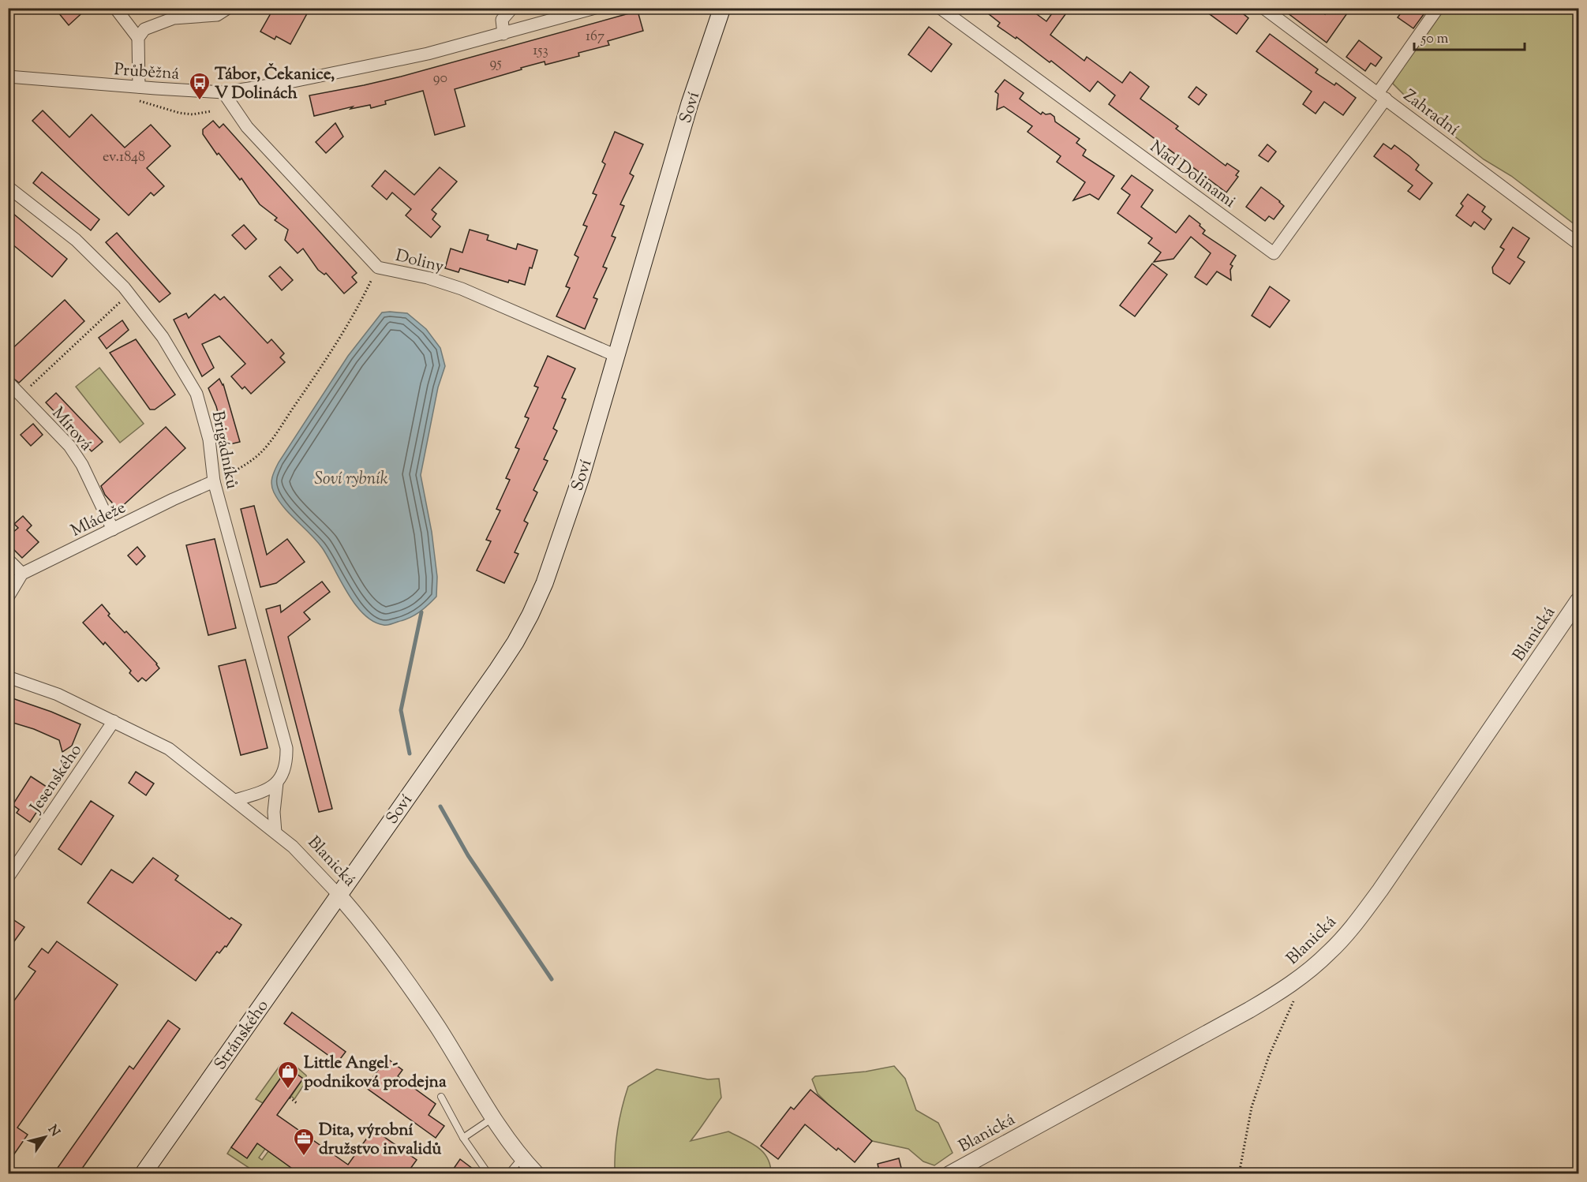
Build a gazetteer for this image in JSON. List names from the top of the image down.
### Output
{
  "streets": {
    "main road": ["Soví", "Stránského"],
    "street": [
      "Průběžná",
      "Zahradní",
      "Nad Dolinami",
      "Doliny",
      "Mírová",
      "Brigádníků",
      "Mládeže",
      "Blanická",
      "Jesenského"
    ]
  },
  "crossings": [
    ["Průběžná", "Doliny"],
    ["Soví", "Doliny"],
    ["Soví", "Blanická"],
    ["Soví", "Stránského"],
    ["Zahradní", "Nad Dolinami"],
    ["Mírová", "Mládeže"],
    ["Brigádníků", "Mládeže"],
    ["Brigádníků", "Blanická"],
    ["Blanická", "Jesenského"],
    ["Blanická", "Stránského"]
  ],
  "water": ["Soví rybník"],
  "places": {
    "bus stop": ["Tábor, Čekanice, V Dolinách"],
    "shop": ["Little Angel - podniková prodejna"],
    "office": ["Dita, výrobní družstvo invalidů"]
  },
  "house_numbers": [
    "167",
    "153",
    "95",
    "90",
    "ev.1848"
  ],
  "scale_bar": "50 m",
  "north": "top right"
}
